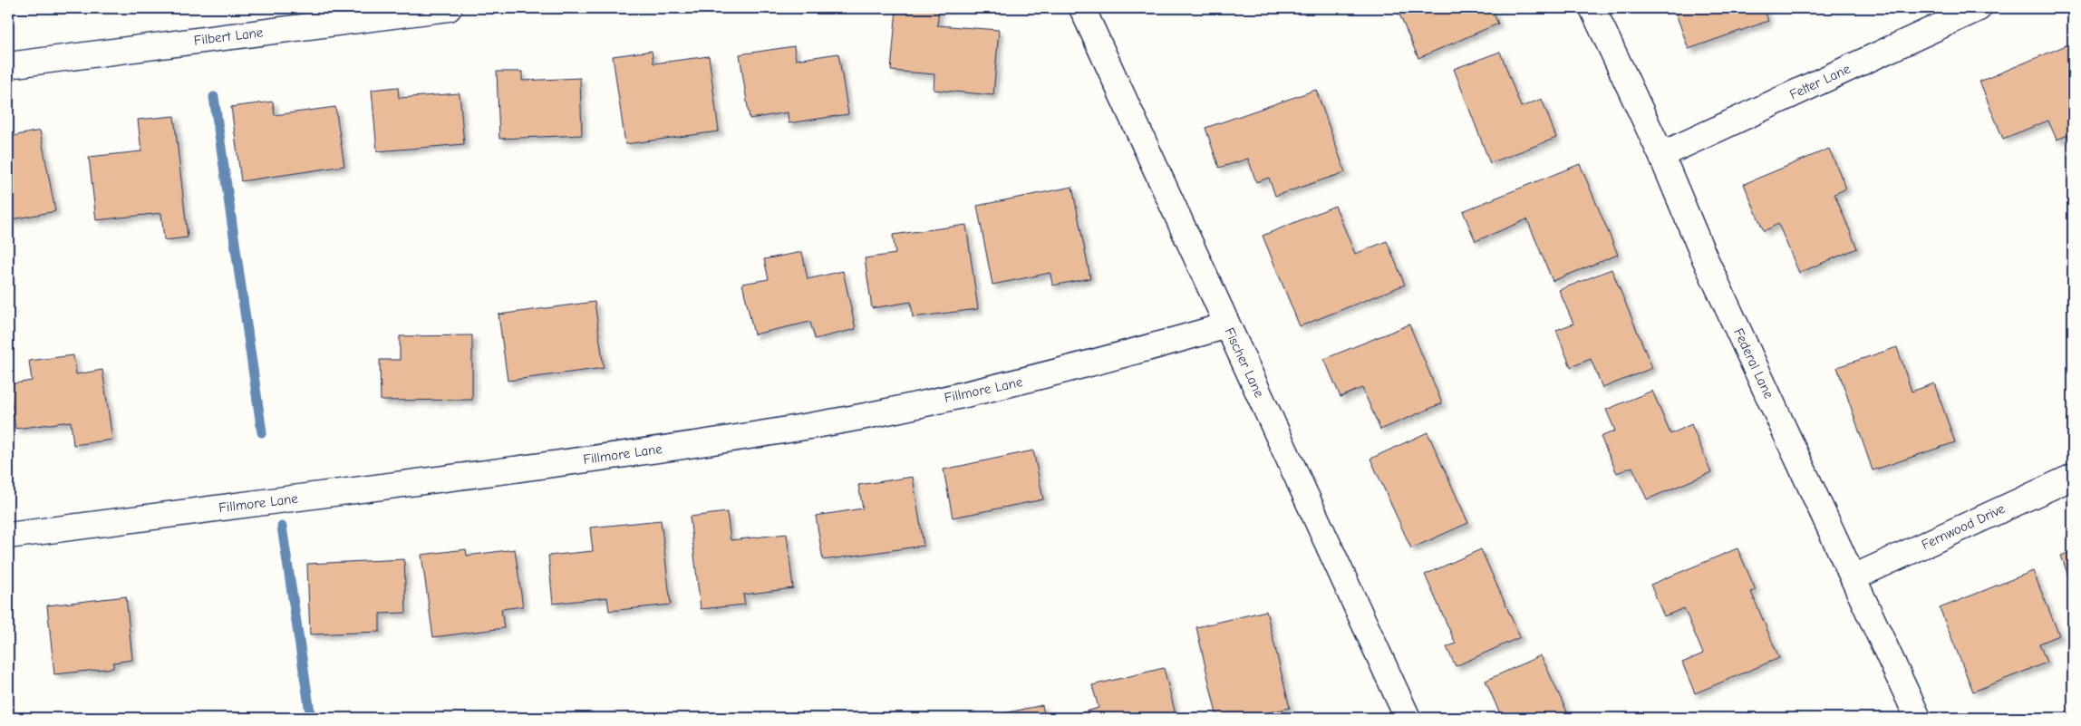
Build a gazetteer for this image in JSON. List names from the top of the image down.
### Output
{
  "streets": {
    "street": [
      "Filbert Lane",
      "Felter Lane",
      "Fischer Lane",
      "Federal Lane",
      "Fillmore Lane",
      "Fernwood Drive"
    ]
  },
  "crossings": [
    ["Felter Lane", "Federal Lane"],
    ["Fischer Lane", "Fillmore Lane"],
    ["Federal Lane", "Fernwood Drive"]
  ]
}
